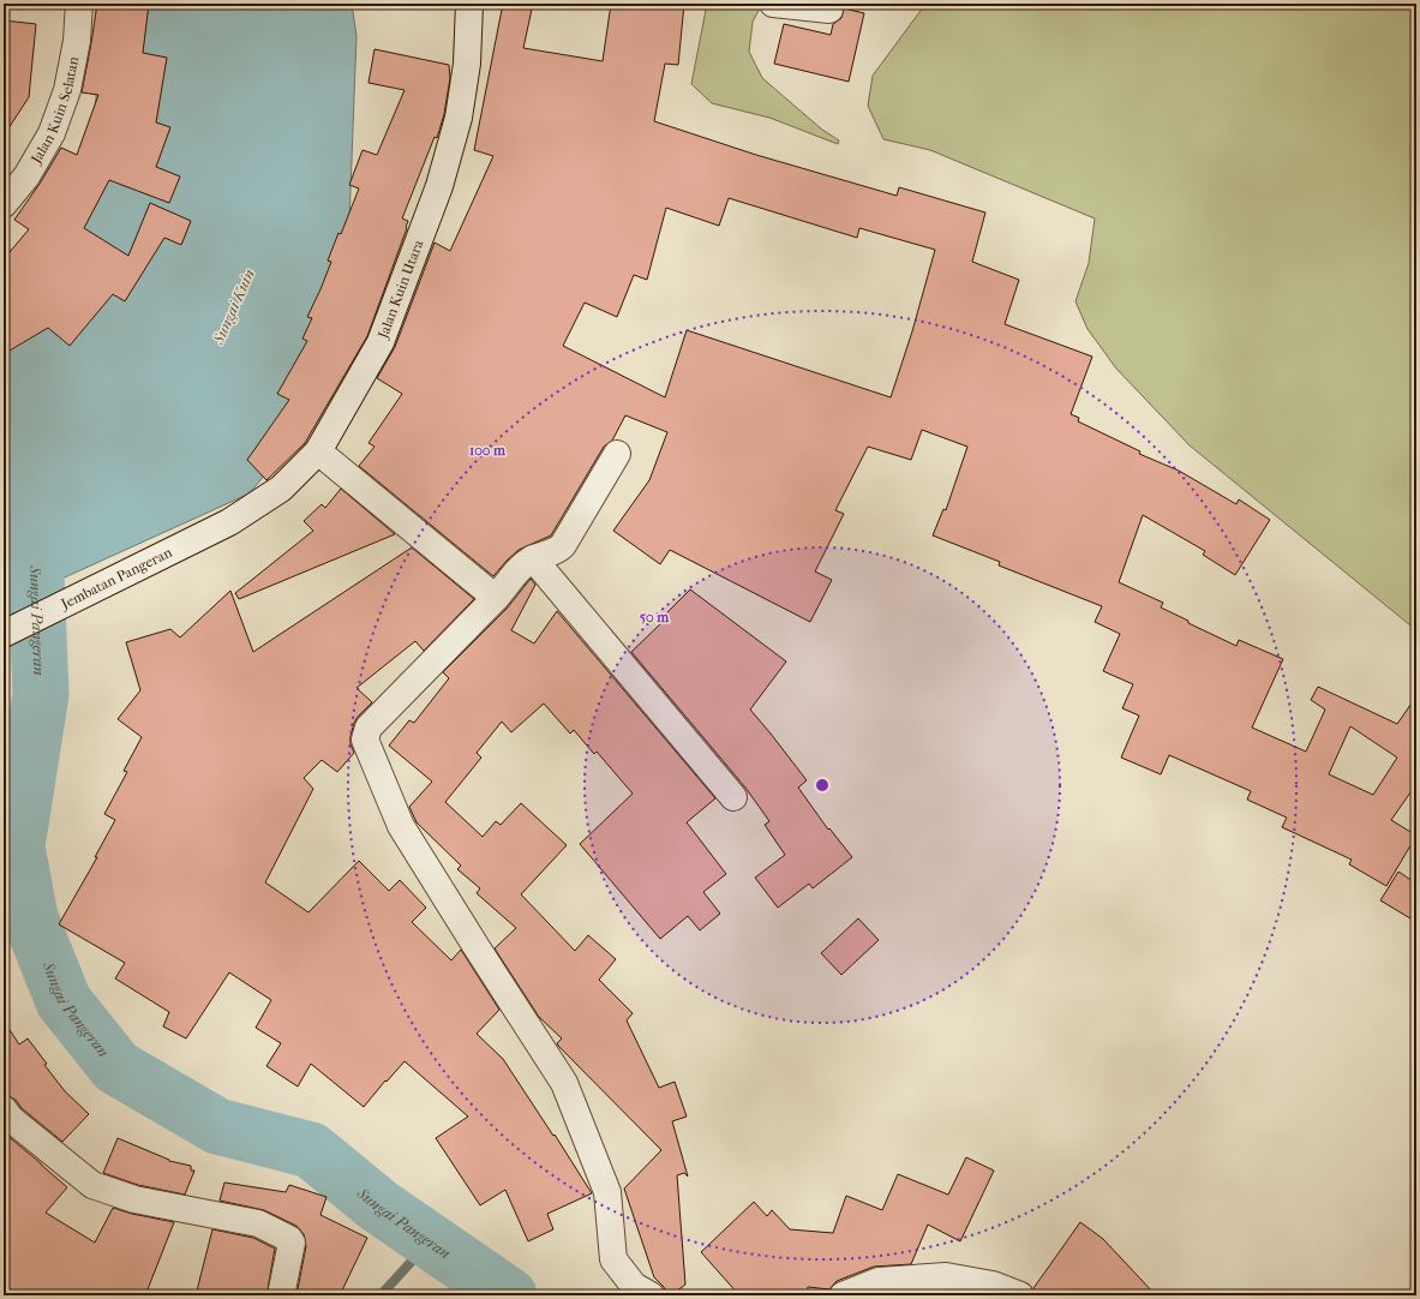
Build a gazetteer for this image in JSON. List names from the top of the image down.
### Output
{
  "streets": {
    "street": ["Jalan Kuin Selatan", "Jalan Kuin Utara", "Jembatan Pangeran"]
  },
  "crossings": [
    ["Jalan Kuin Utara", "Jembatan Pangeran"]
  ],
  "water": ["Sungai Kuin", "Sungai Pangeran"],
  "rings": ["100 m", "50 m"]
}
